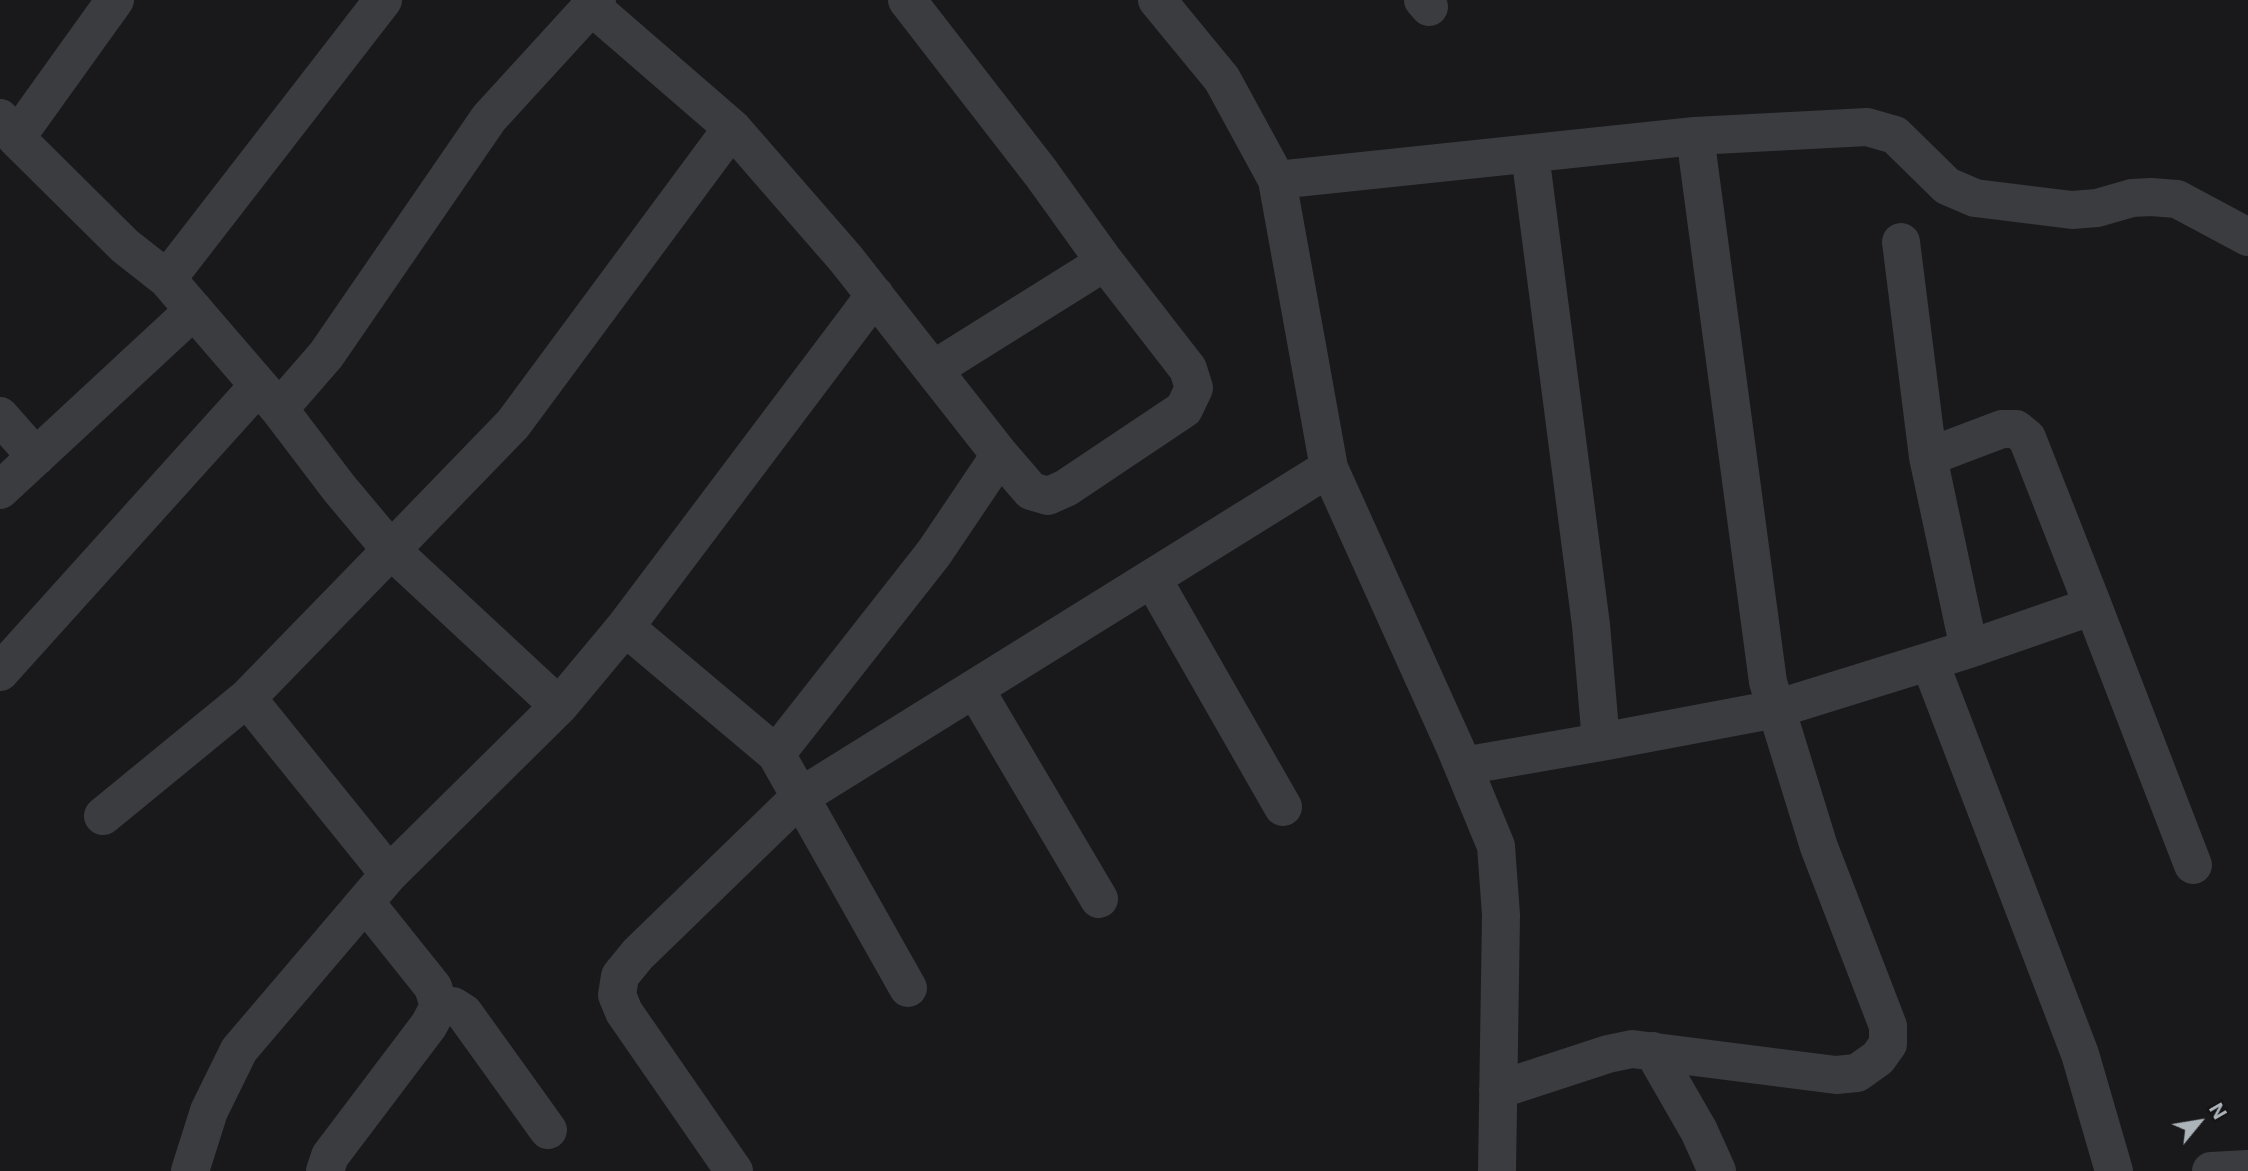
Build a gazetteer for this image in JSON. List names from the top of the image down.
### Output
{
  "north": "top right"
}
